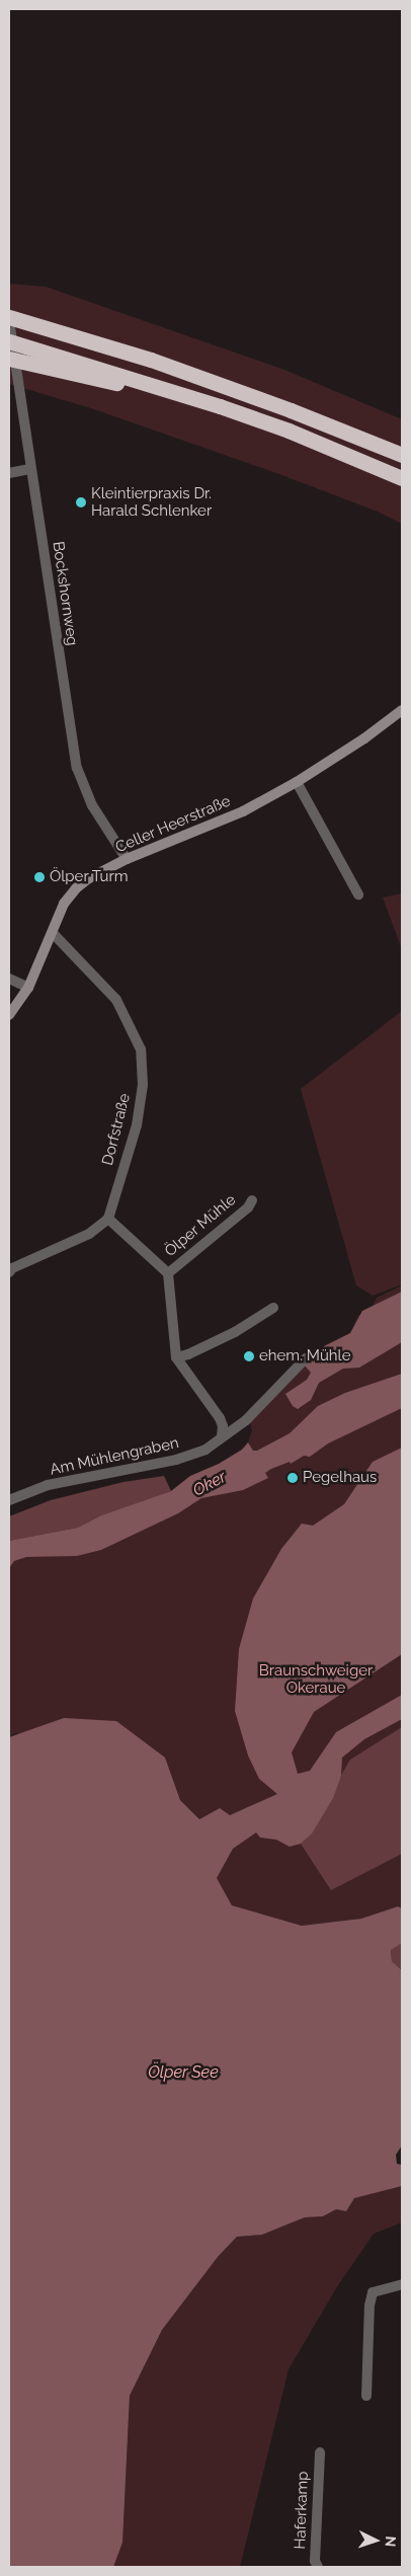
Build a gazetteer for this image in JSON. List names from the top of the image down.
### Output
{
  "streets": {
    "main road": ["Celler Heerstraße"],
    "street": [
      "Bockshornweg",
      "Dorfstraße",
      "Ölper Mühle",
      "Am Mühlengraben",
      "Haferkamp"
    ]
  },
  "crossings": [
    ["Bockshornweg", "Celler Heerstraße"],
    ["Celler Heerstraße", "Dorfstraße"]
  ],
  "water": ["Oker", "Ölper See"],
  "parks": ["Braunschweiger Okeraue"],
  "places": [
    "Kleintierpraxis Dr. Harald Schlenker",
    "Ölper Turm",
    "ehem. Mühle",
    "Pegelhaus"
  ],
  "north": "right"
}
